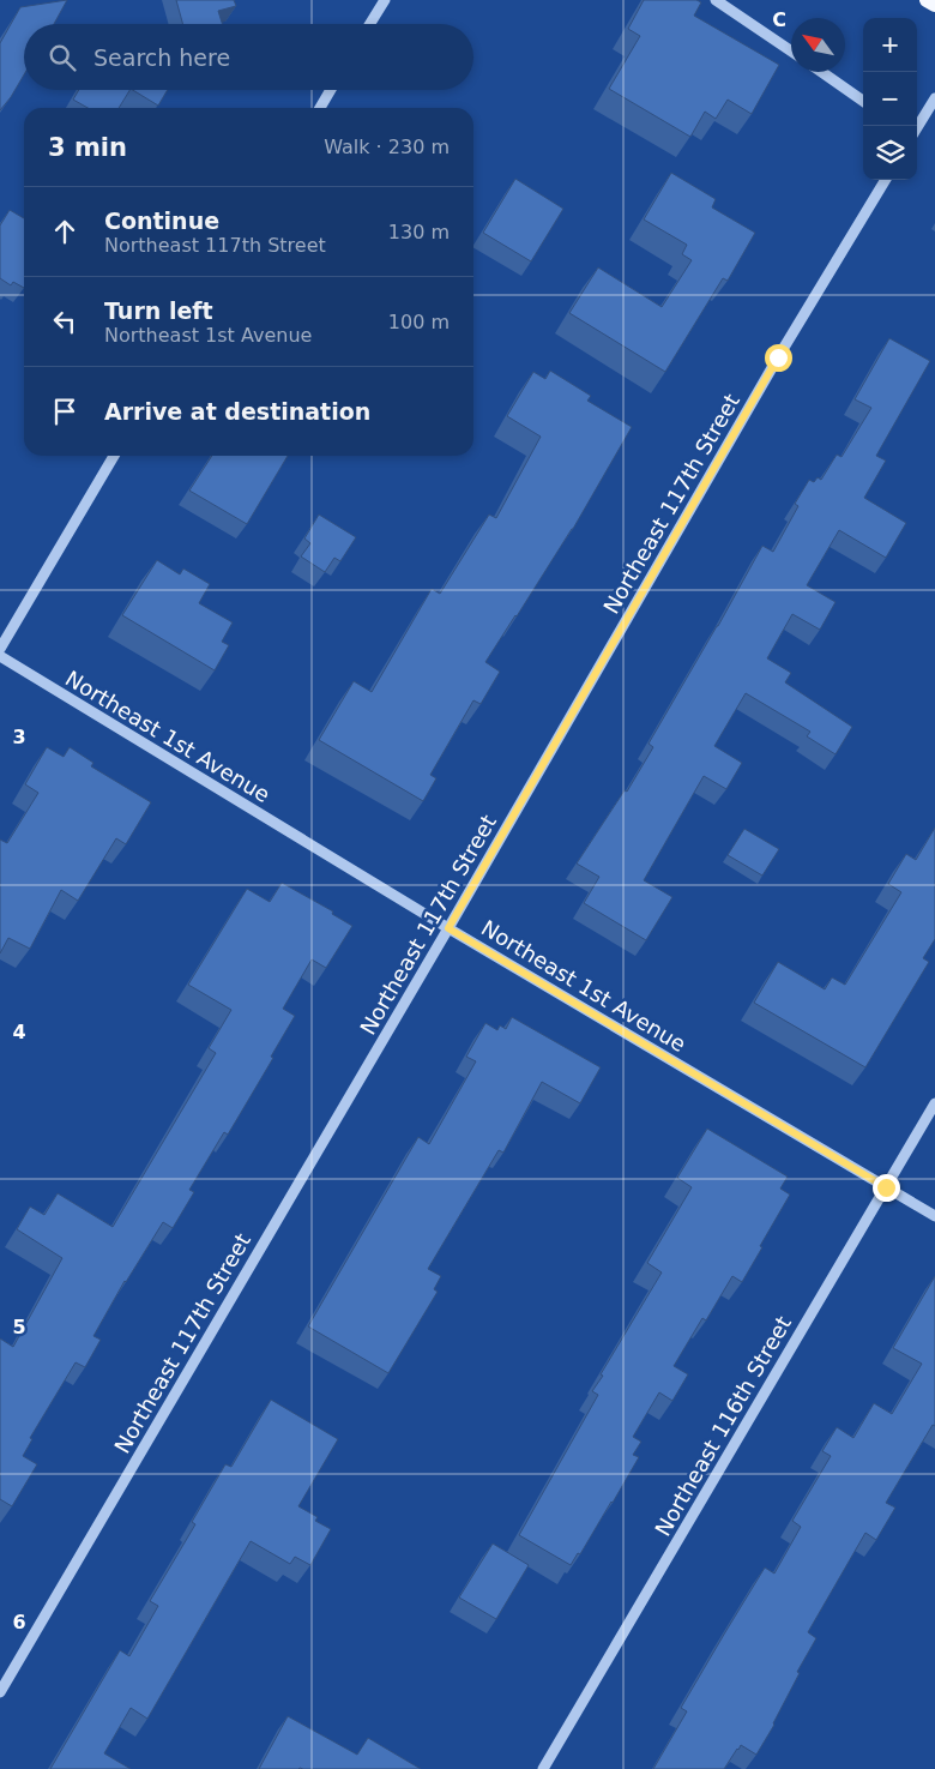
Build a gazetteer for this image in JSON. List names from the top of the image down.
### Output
{
  "streets": {
    "street": ["Northeast 117th Street", "Northeast 1st Avenue", "Northeast 116th Street"]
  },
  "crossings": [
    ["Northeast 117th Street", "Northeast 1st Avenue"],
    ["Northeast 1st Avenue", "Northeast 116th Street"]
  ],
  "north": "top left",
  "page": {
    "map_buttons": ["+", "−"],
    "search": "Search here",
    "heading": ["3 min", "Walk · 230 m"],
    "list": [
      ["Continue", "Northeast 117th Street", "130 m"],
      ["Turn left", "Northeast 1st Avenue", "100 m"],
      "Arrive at destination"
    ]
  },
  "grid": {
    "columns": ["C"],
    "rows": [
      "3",
      "4",
      "5",
      "6"
    ]
  }
}
